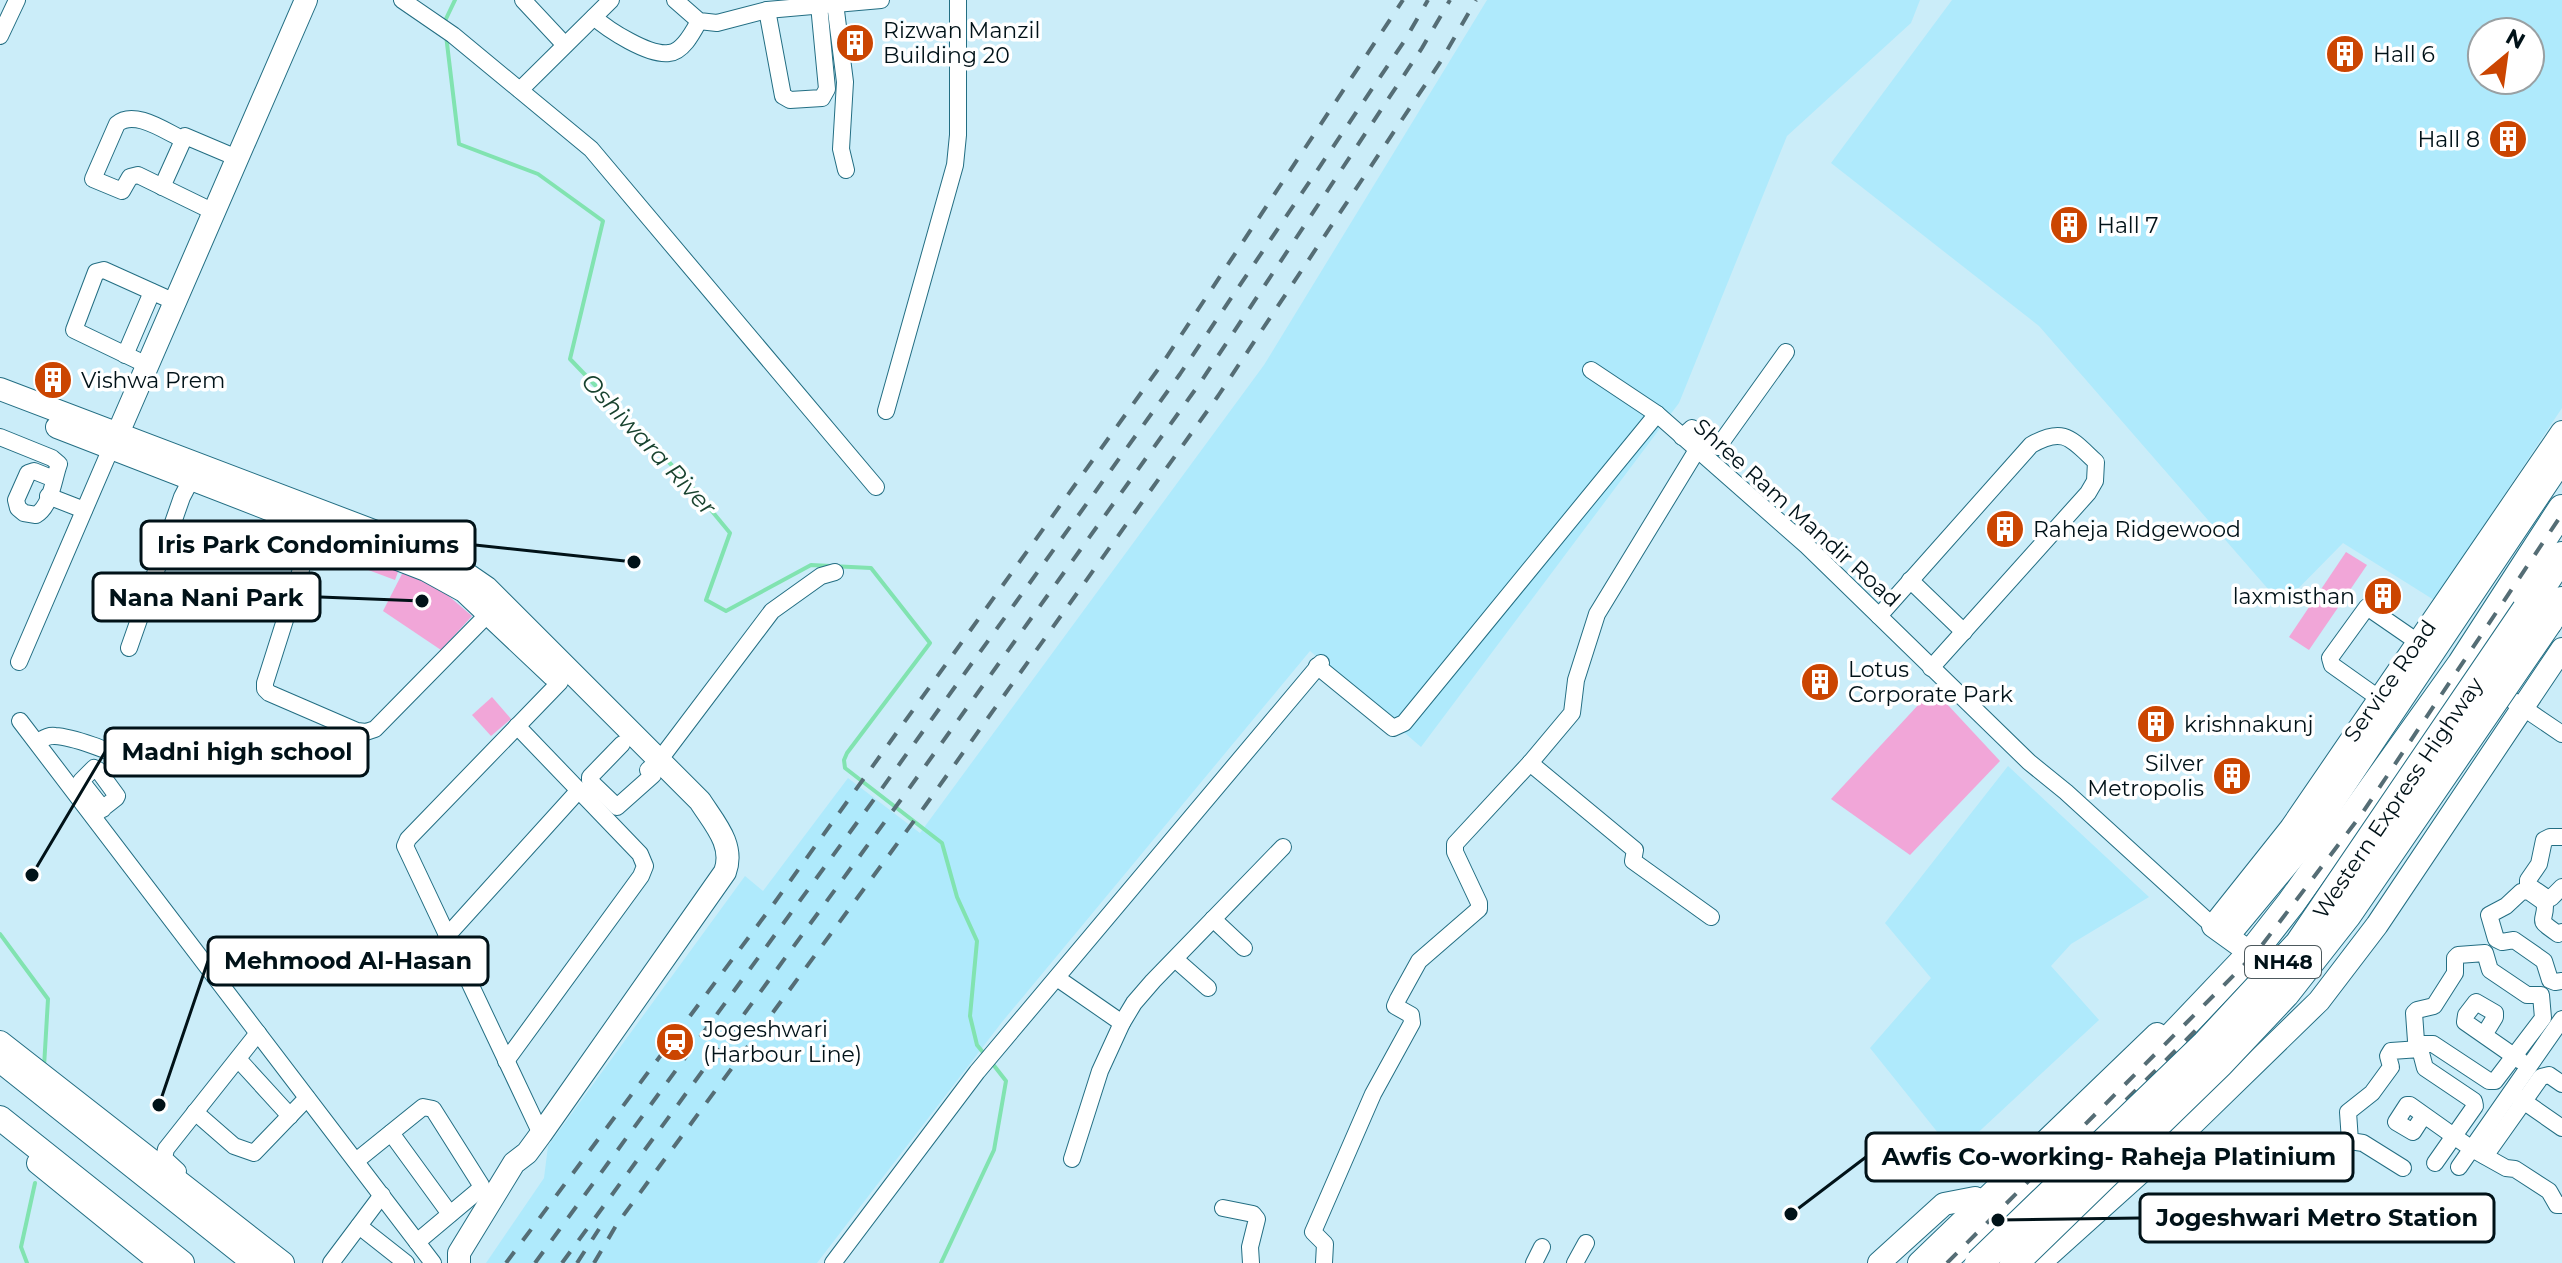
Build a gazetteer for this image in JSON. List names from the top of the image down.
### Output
{
  "streets": {
    "highway": ["Western Express Highway", "NH48"],
    "street": ["Shree Ram Mandir Road", "Service Road"]
  },
  "crossings": [
    ["Shree Ram Mandir Road", "Service Road"]
  ],
  "water": ["Oshiwara River"],
  "places": {
    "building": [
      "Rizwan Manzil Building 20",
      "Hall 6",
      "Hall 8",
      "Hall 7",
      "Vishwa Prem",
      "Raheja Ridgewood",
      "laxmisthan",
      "Lotus Corporate Park",
      "krishnakunj",
      "Silver Metropolis"
    ],
    "other": [
      "Iris Park Condominiums",
      "Nana Nani Park",
      "Madni high school",
      "Mehmood Al-Hasan",
      "Awfis Co-working- Raheja Platinium",
      "Jogeshwari Metro Station"
    ],
    "station": ["Jogeshwari (Harbour Line)"]
  },
  "north": "top right"
}
